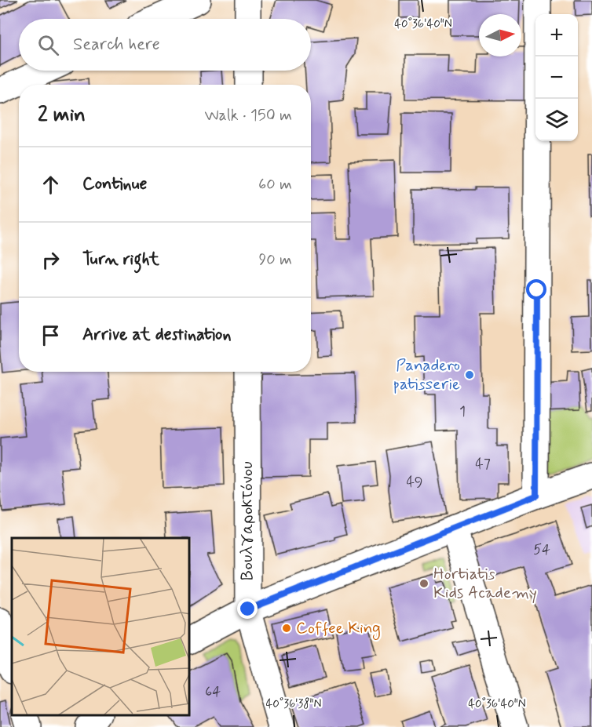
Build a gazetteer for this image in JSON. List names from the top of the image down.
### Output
{
  "streets": {
    "street": ["Βουλγαροκτόνου"]
  },
  "places": ["Panadero patisserie", "Hortiatis Kids Academy", "Coffee King"],
  "house_numbers": [
    "1",
    "47",
    "49",
    "54",
    "64"
  ],
  "north": "right",
  "page": {
    "map_buttons": ["+", "−"],
    "search": "Search here",
    "heading": ["2 min", "Walk · 150 m"],
    "list": [
      ["Continue", "60 m"],
      ["Turn right", "90 m"],
      "Arrive at destination"
    ]
  },
  "coordinates": ["40°36'40\"N", "40°36'38\"N"]
}
